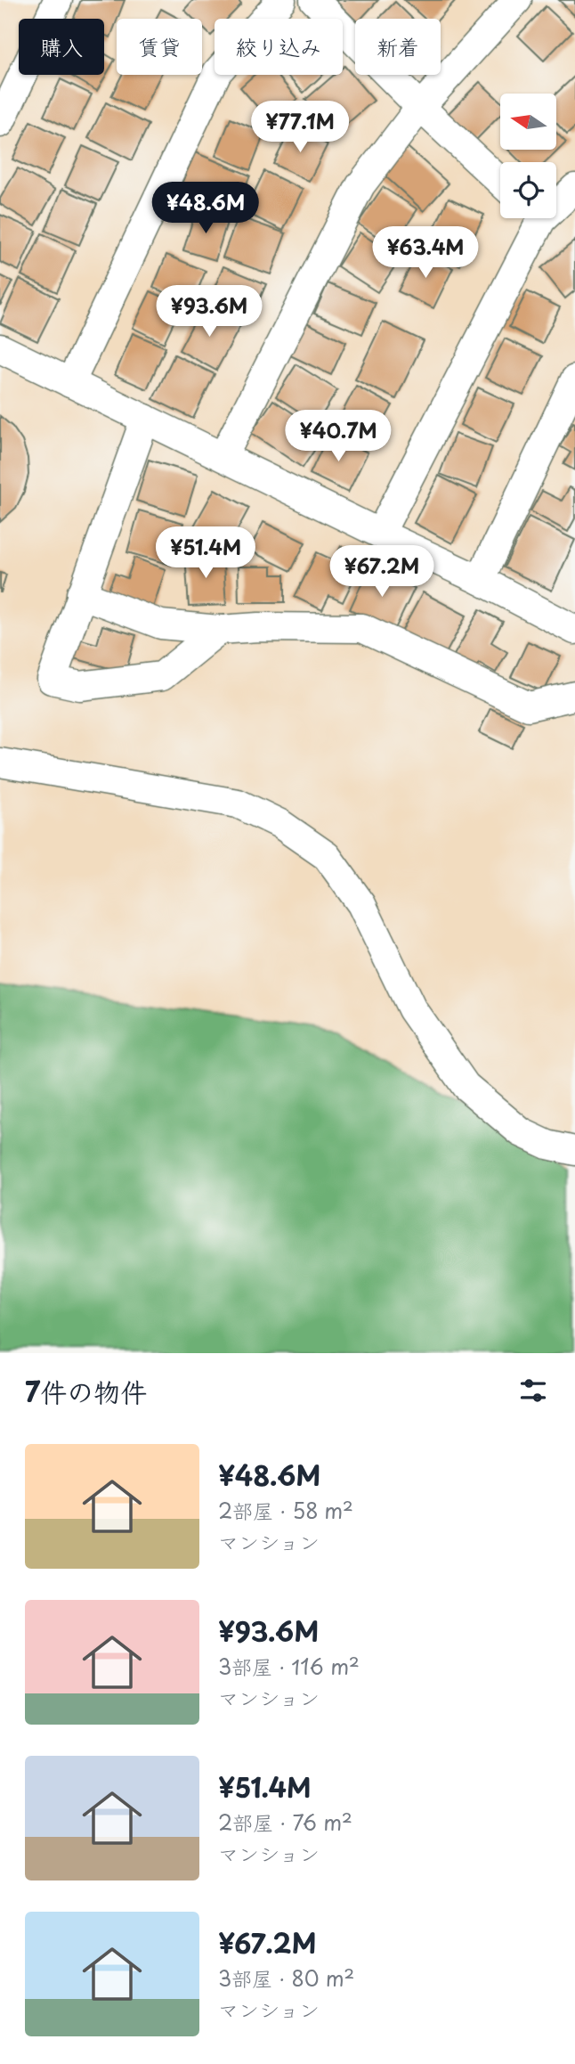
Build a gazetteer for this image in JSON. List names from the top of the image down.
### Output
{
  "north": "left",
  "page": {
    "chip": [
      "購入",
      "賃貸",
      "絞り込み",
      "新着"
    ],
    "price": [
      "¥77.1M",
      "¥48.6M",
      "¥63.4M",
      "¥93.6M",
      "¥40.7M",
      "¥51.4M",
      "¥67.2M"
    ],
    "heading": "7件の物件",
    "list": [
      {
        "name": "¥48.6M",
        "note": "2部屋 · 58 m² · マンション"
      },
      {
        "name": "¥93.6M",
        "note": "3部屋 · 116 m² · マンション"
      },
      {
        "name": "¥51.4M",
        "note": "2部屋 · 76 m² · マンション"
      },
      {
        "name": "¥67.2M",
        "note": "3部屋 · 80 m² · マンション"
      }
    ]
  }
}
